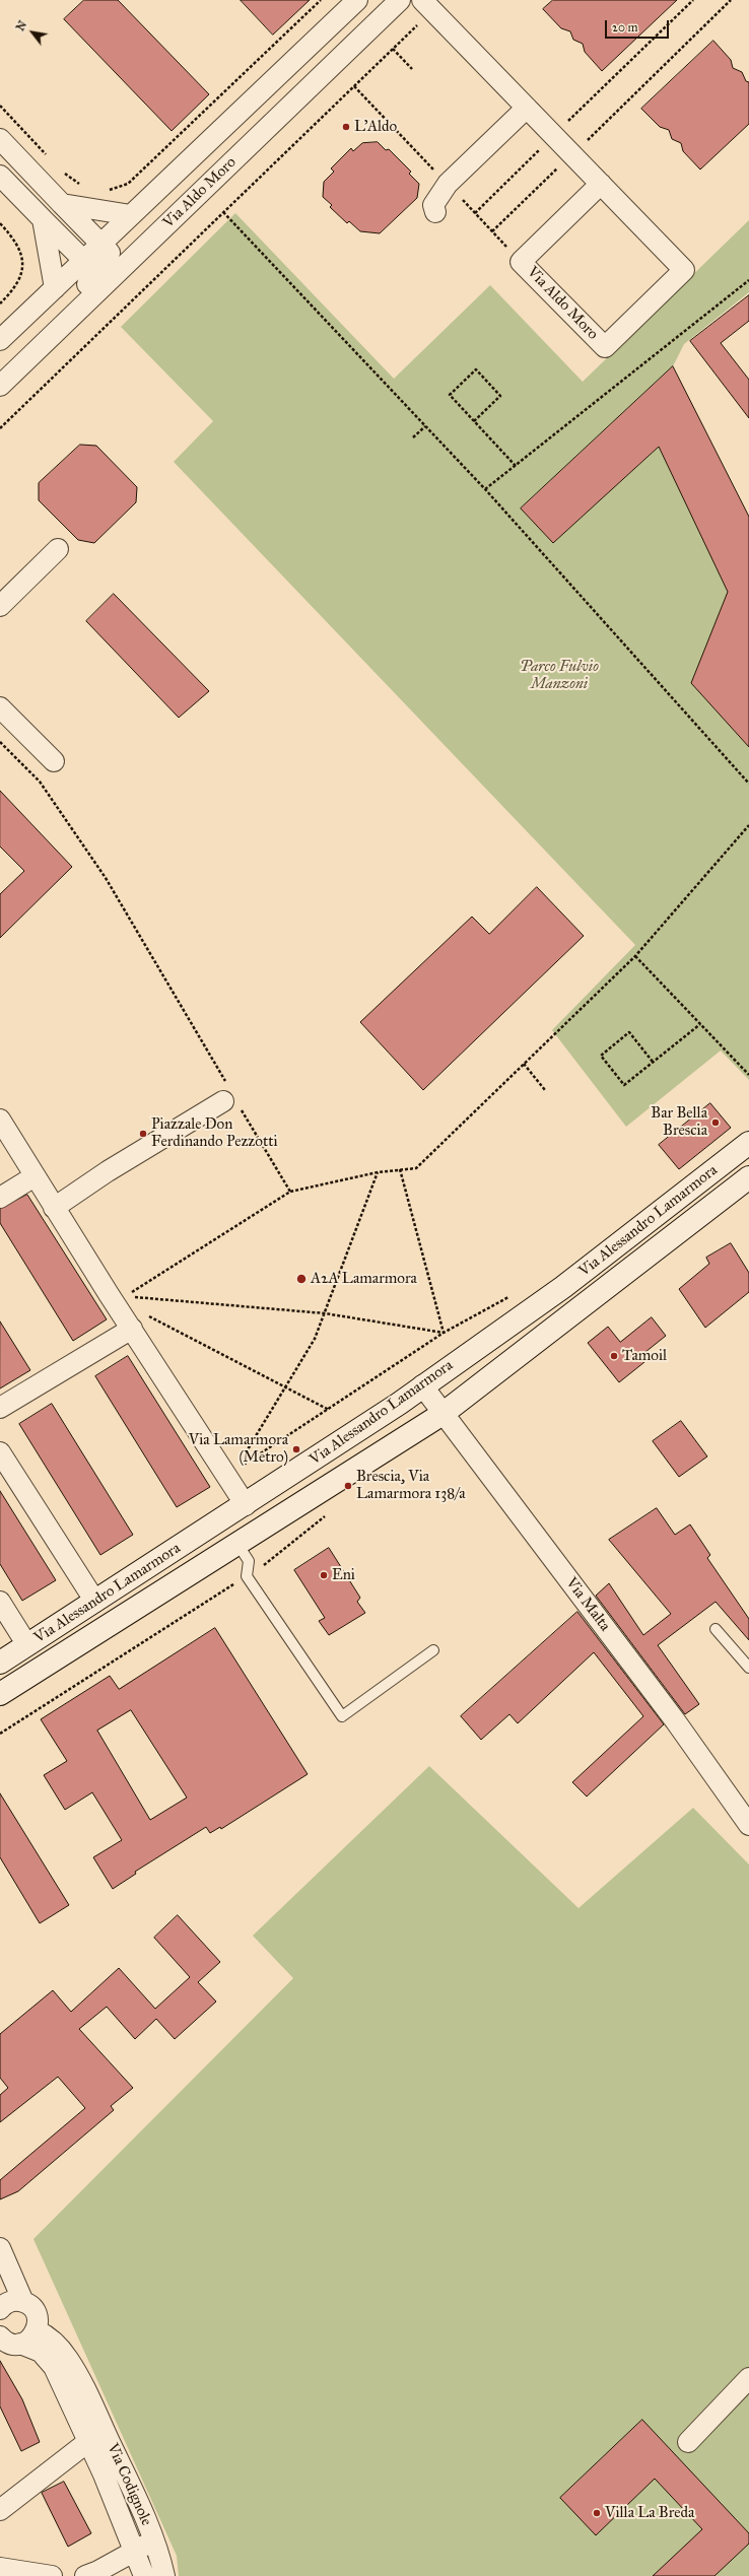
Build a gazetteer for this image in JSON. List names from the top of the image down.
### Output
{
  "streets": {
    "main road": ["Via Alessandro Lamarmora"],
    "street": ["Via Aldo Moro", "Via Malta", "Via Codignole"]
  },
  "crossings": [
    ["Via Alessandro Lamarmora", "Via Malta"]
  ],
  "parks": ["Parco Fulvio Manzoni"],
  "places": [
    "L'Aldo",
    "Bar Bella Brescia",
    "Piazzale Don Ferdinando Pezzotti",
    "A2A Lamarmora",
    "Tamoil",
    "Via Lamarmora (Metro)",
    "Brescia, Via Lamarmora 138/a",
    "Eni",
    "Villa La Breda"
  ],
  "scale_bar": "20 m",
  "north": "top left"
}
